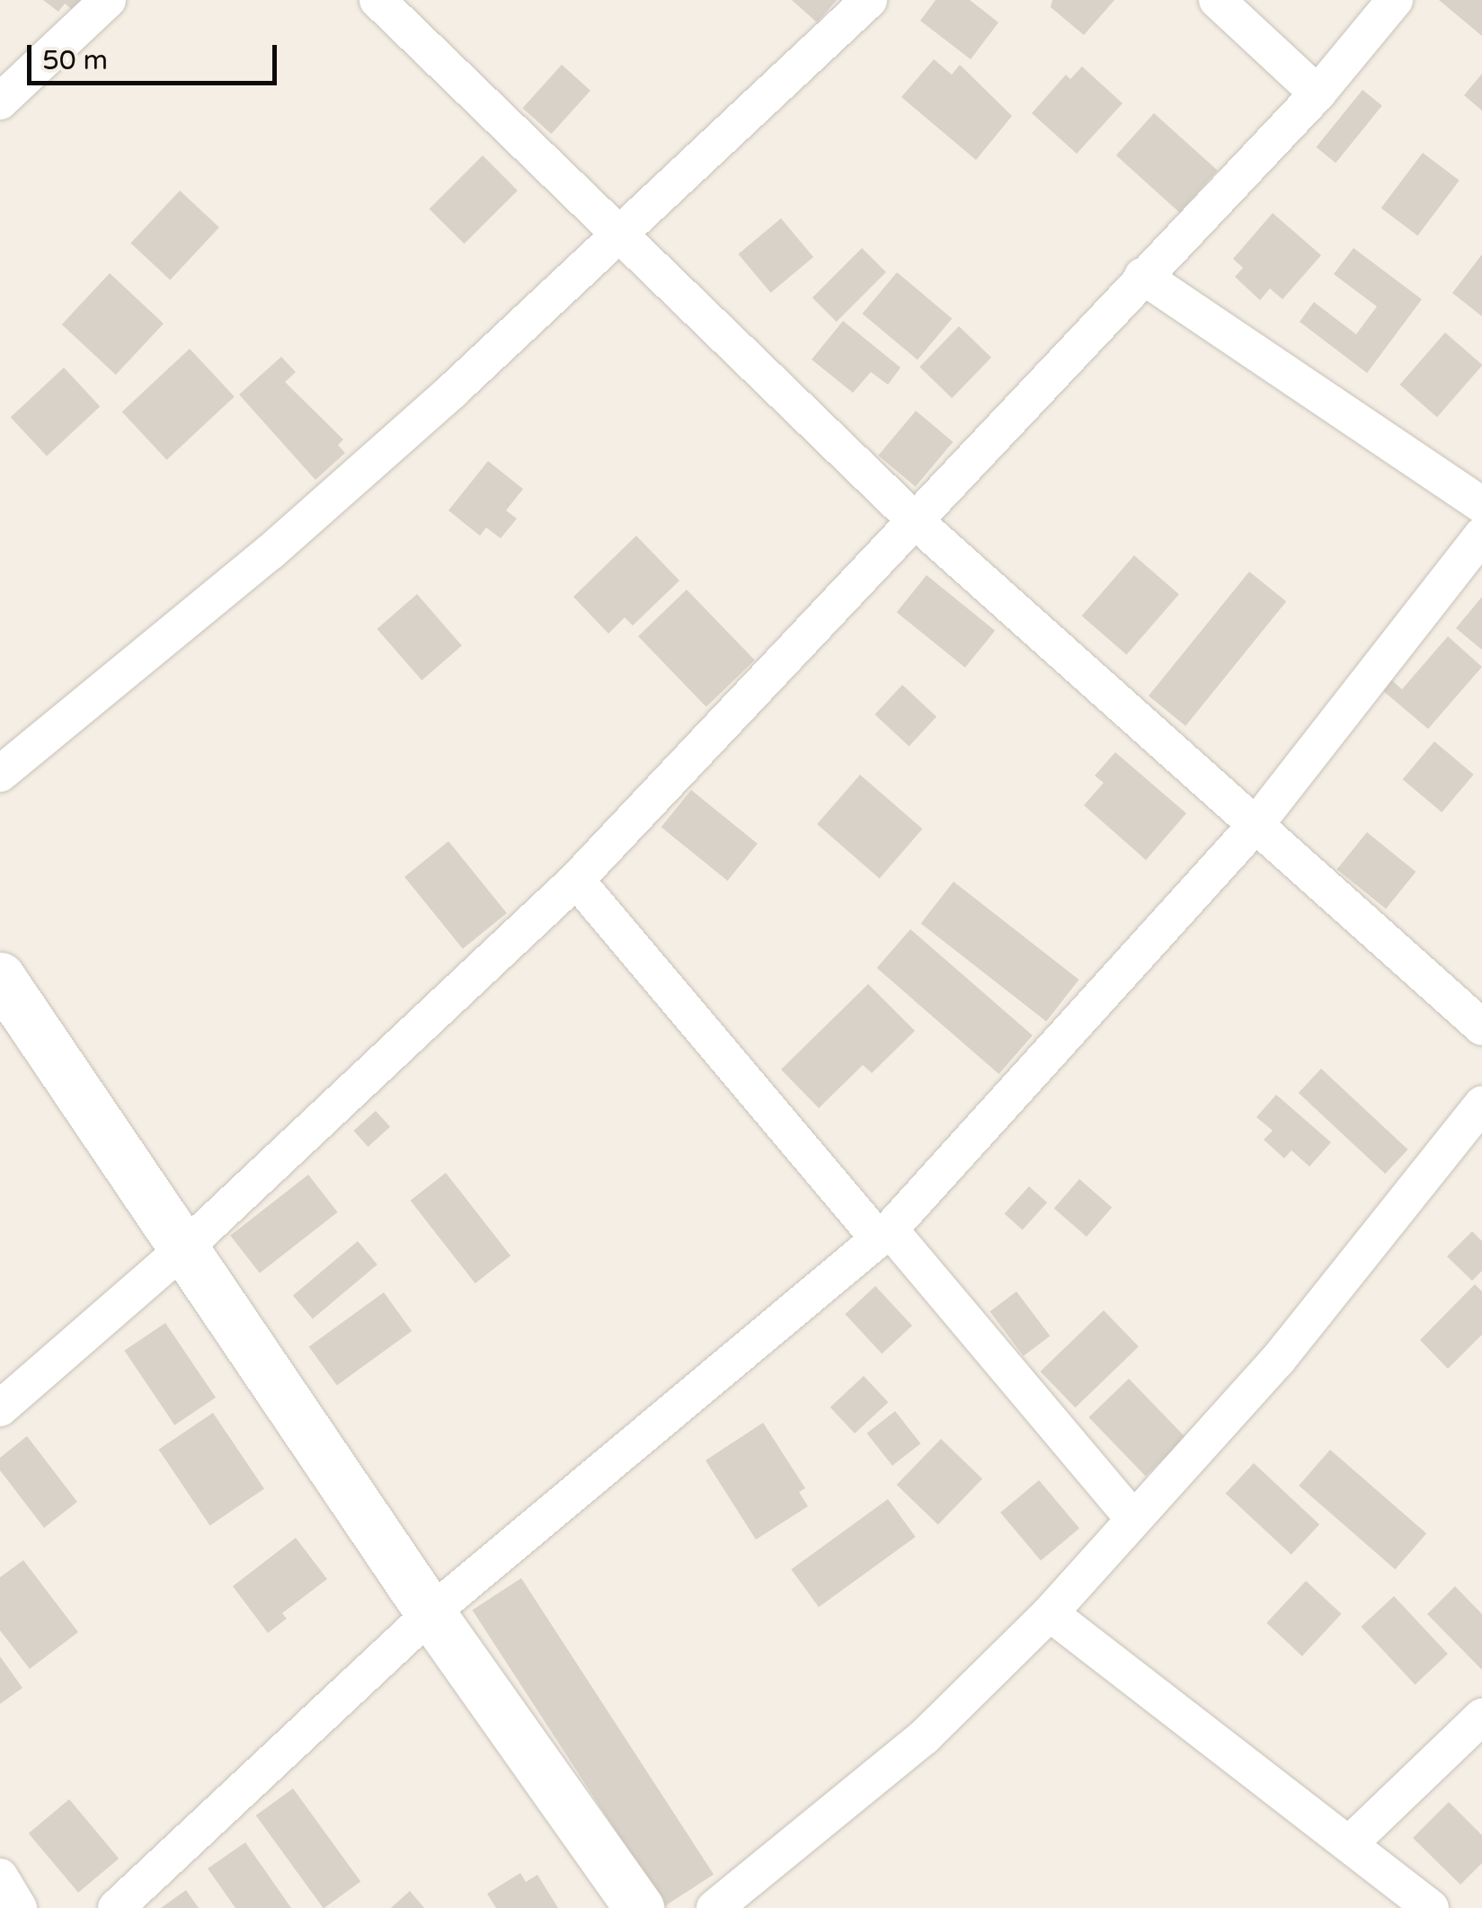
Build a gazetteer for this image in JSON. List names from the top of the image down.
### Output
{
  "scale_bar": "50 m"
}
